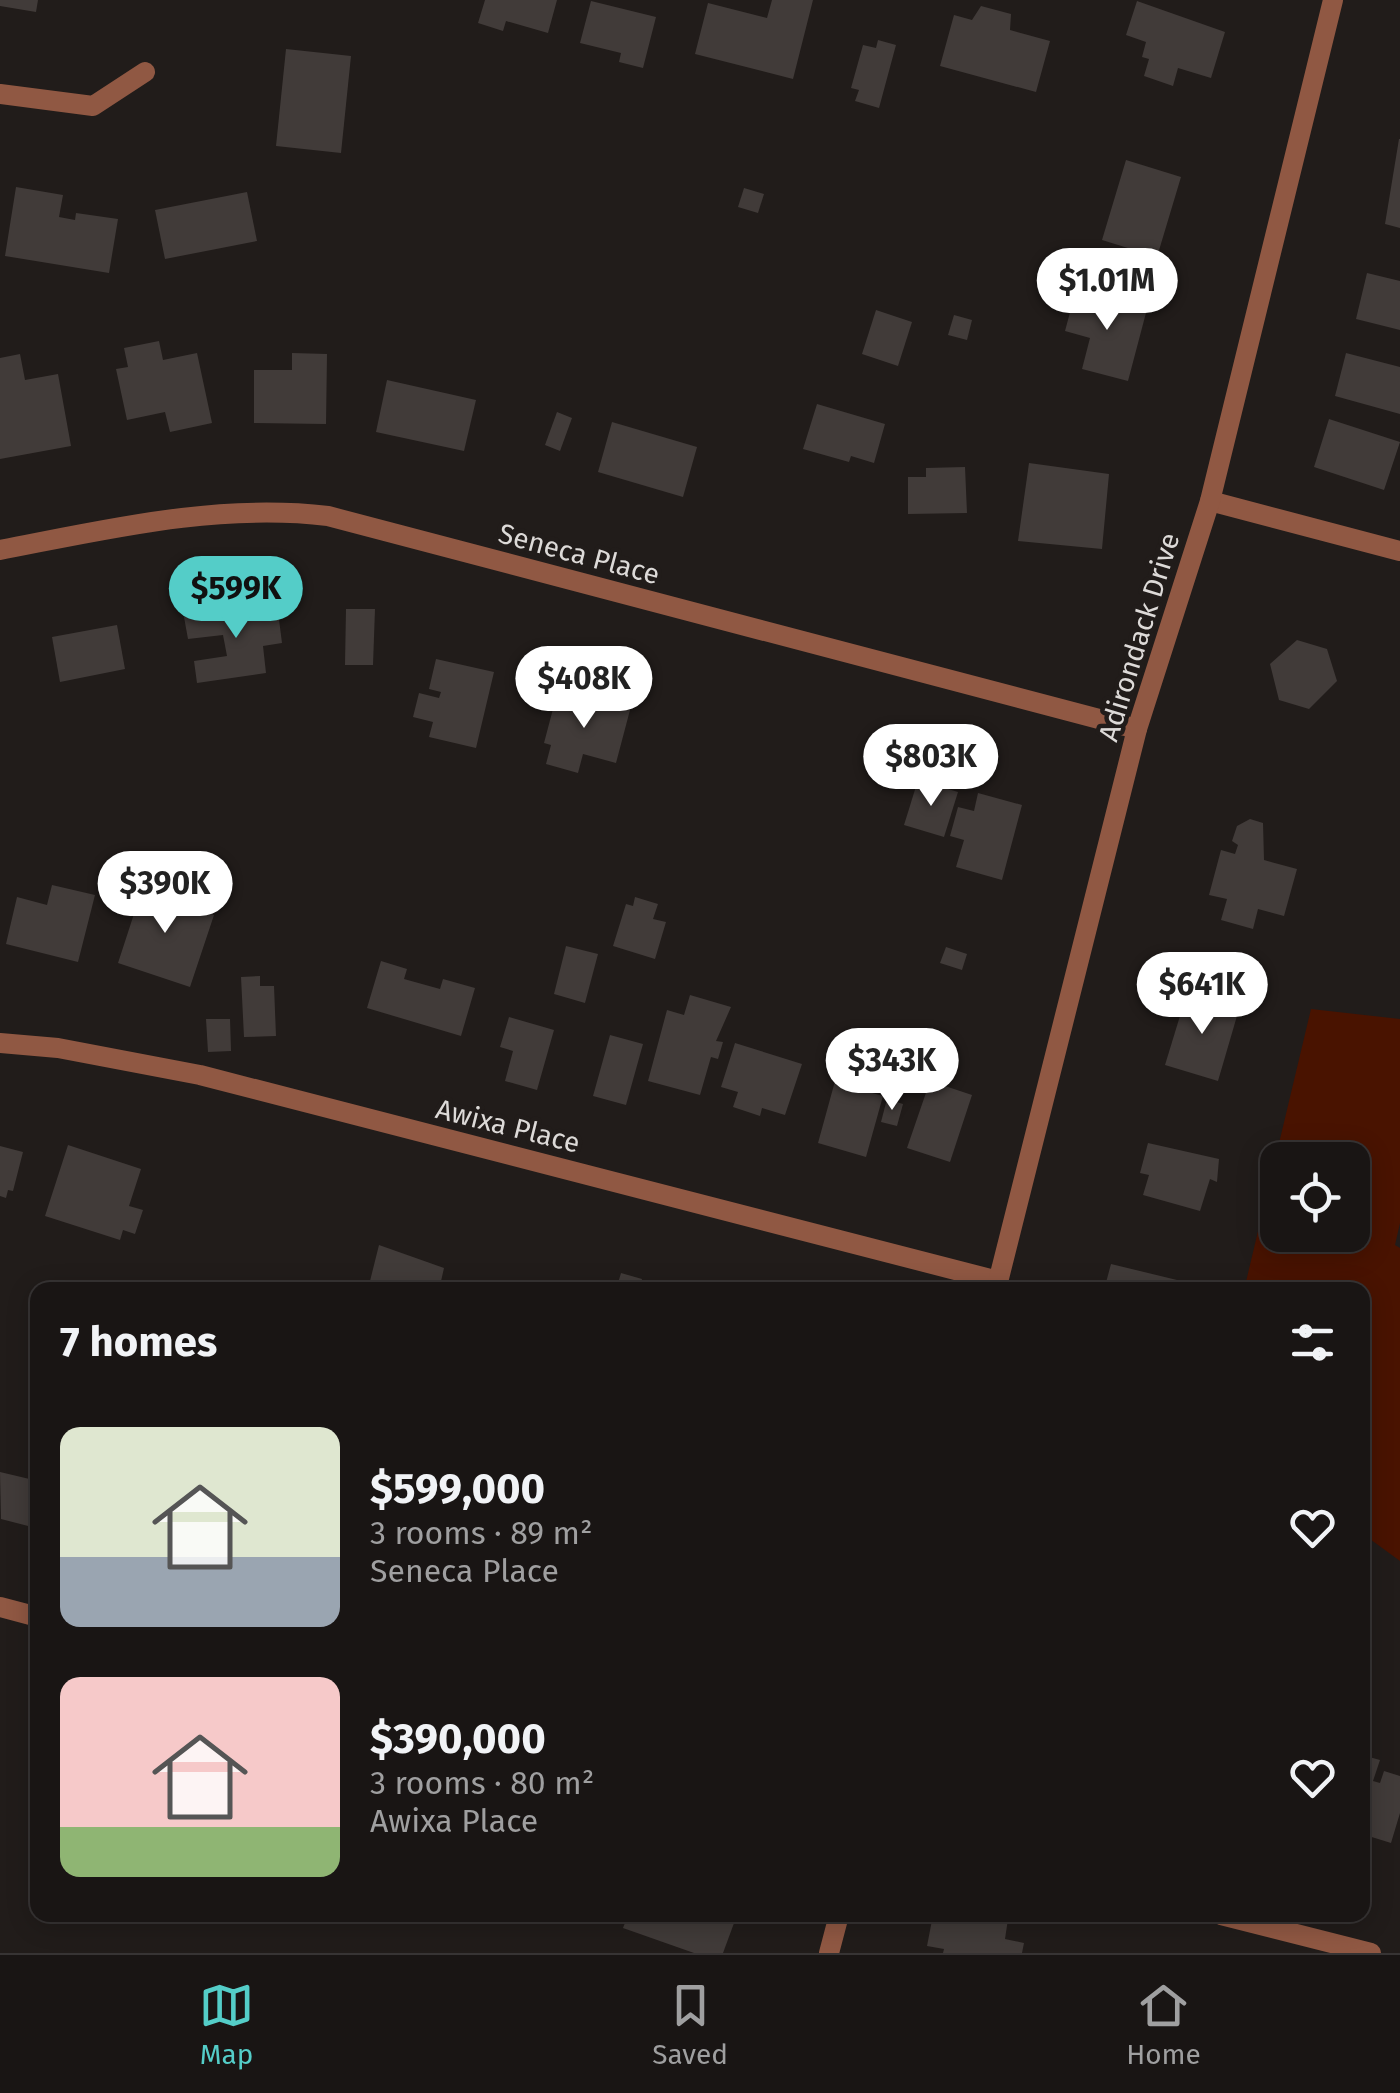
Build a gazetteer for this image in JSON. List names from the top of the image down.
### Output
{
  "streets": {
    "street": ["Seneca Place", "Adirondack Drive", "Awixa Place"]
  },
  "crossings": [
    ["Seneca Place", "Adirondack Drive"]
  ],
  "page": {
    "price": [
      "$1.01M",
      "$599K",
      "$408K",
      "$803K",
      "$390K",
      "$641K",
      "$343K"
    ],
    "heading": "7 homes",
    "list": [
      {
        "name": "$599,000",
        "note": "3 rooms · 89 m² · Seneca Place"
      },
      {
        "name": "$390,000",
        "note": "3 rooms · 80 m² · Awixa Place"
      }
    ],
    "tabs": ["Map", "Saved", "Home"]
  }
}
